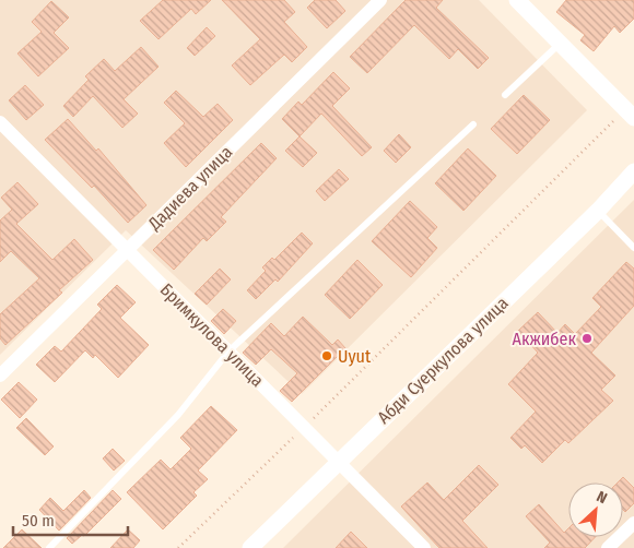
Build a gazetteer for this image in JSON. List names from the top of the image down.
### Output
{
  "streets": {
    "street": ["Дадиева улица", "Бримкулова улица", "Абди Суеркулова улица"]
  },
  "crossings": [
    ["Дадиева улица", "Бримкулова улица"],
    ["Бримкулова улица", "Абди Суеркулова улица"]
  ],
  "places": ["Акжибек", "Uyut"],
  "scale_bar": "50 m",
  "north": "top right"
}
